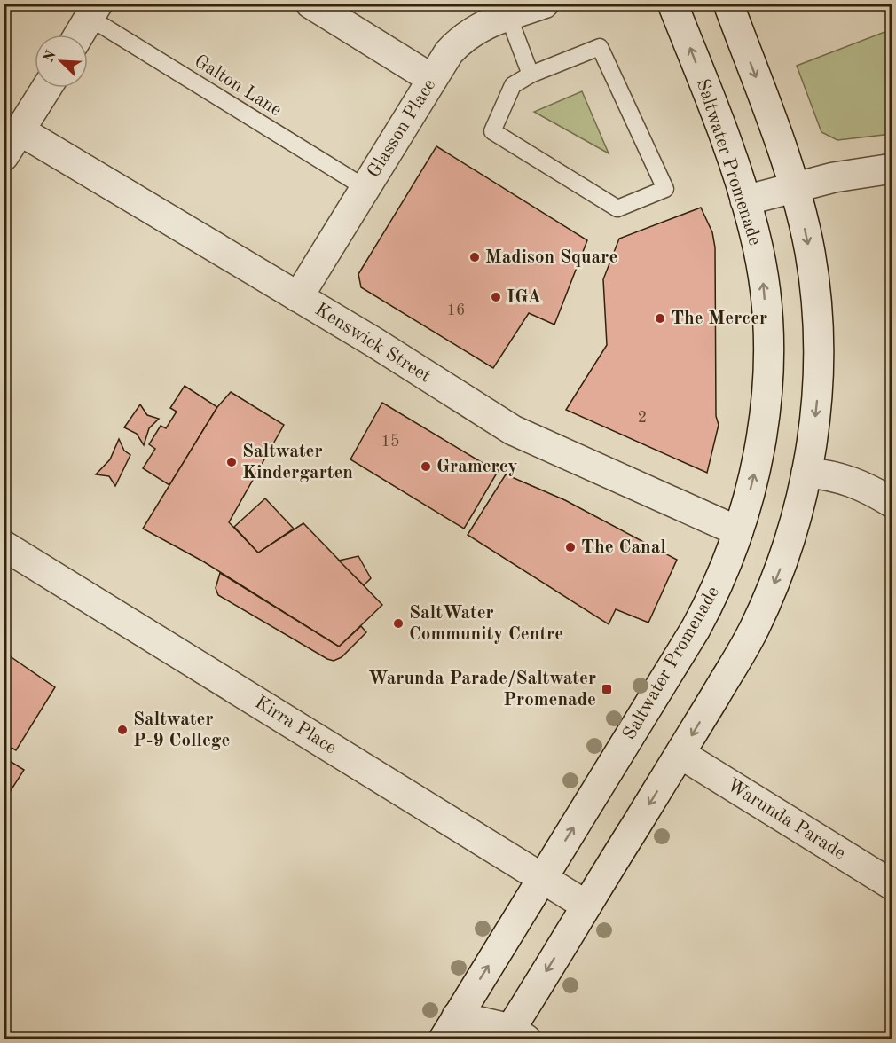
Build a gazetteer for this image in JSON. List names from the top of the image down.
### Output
{
  "streets": {
    "street": [
      "Glasson Place",
      "Saltwater Promenade",
      "Kenswick Street",
      "Kirra Place",
      "Warunda Parade"
    ],
    "lane": ["Galton Lane"]
  },
  "crossings": [
    ["Galton Lane", "Glasson Place"],
    ["Glasson Place", "Kenswick Street"],
    ["Saltwater Promenade", "Kenswick Street"],
    ["Saltwater Promenade", "Kirra Place"]
  ],
  "places": {
    "other": [
      "Madison Square",
      "IGA",
      "The Mercer",
      "Saltwater Kindergarten",
      "Gramercy",
      "The Canal",
      "SaltWater Community Centre",
      "Saltwater P-9 College"
    ],
    "transit": ["Warunda Parade/Saltwater Promenade"]
  },
  "house_numbers": ["16", "2", "15"],
  "north": "top left"
}
